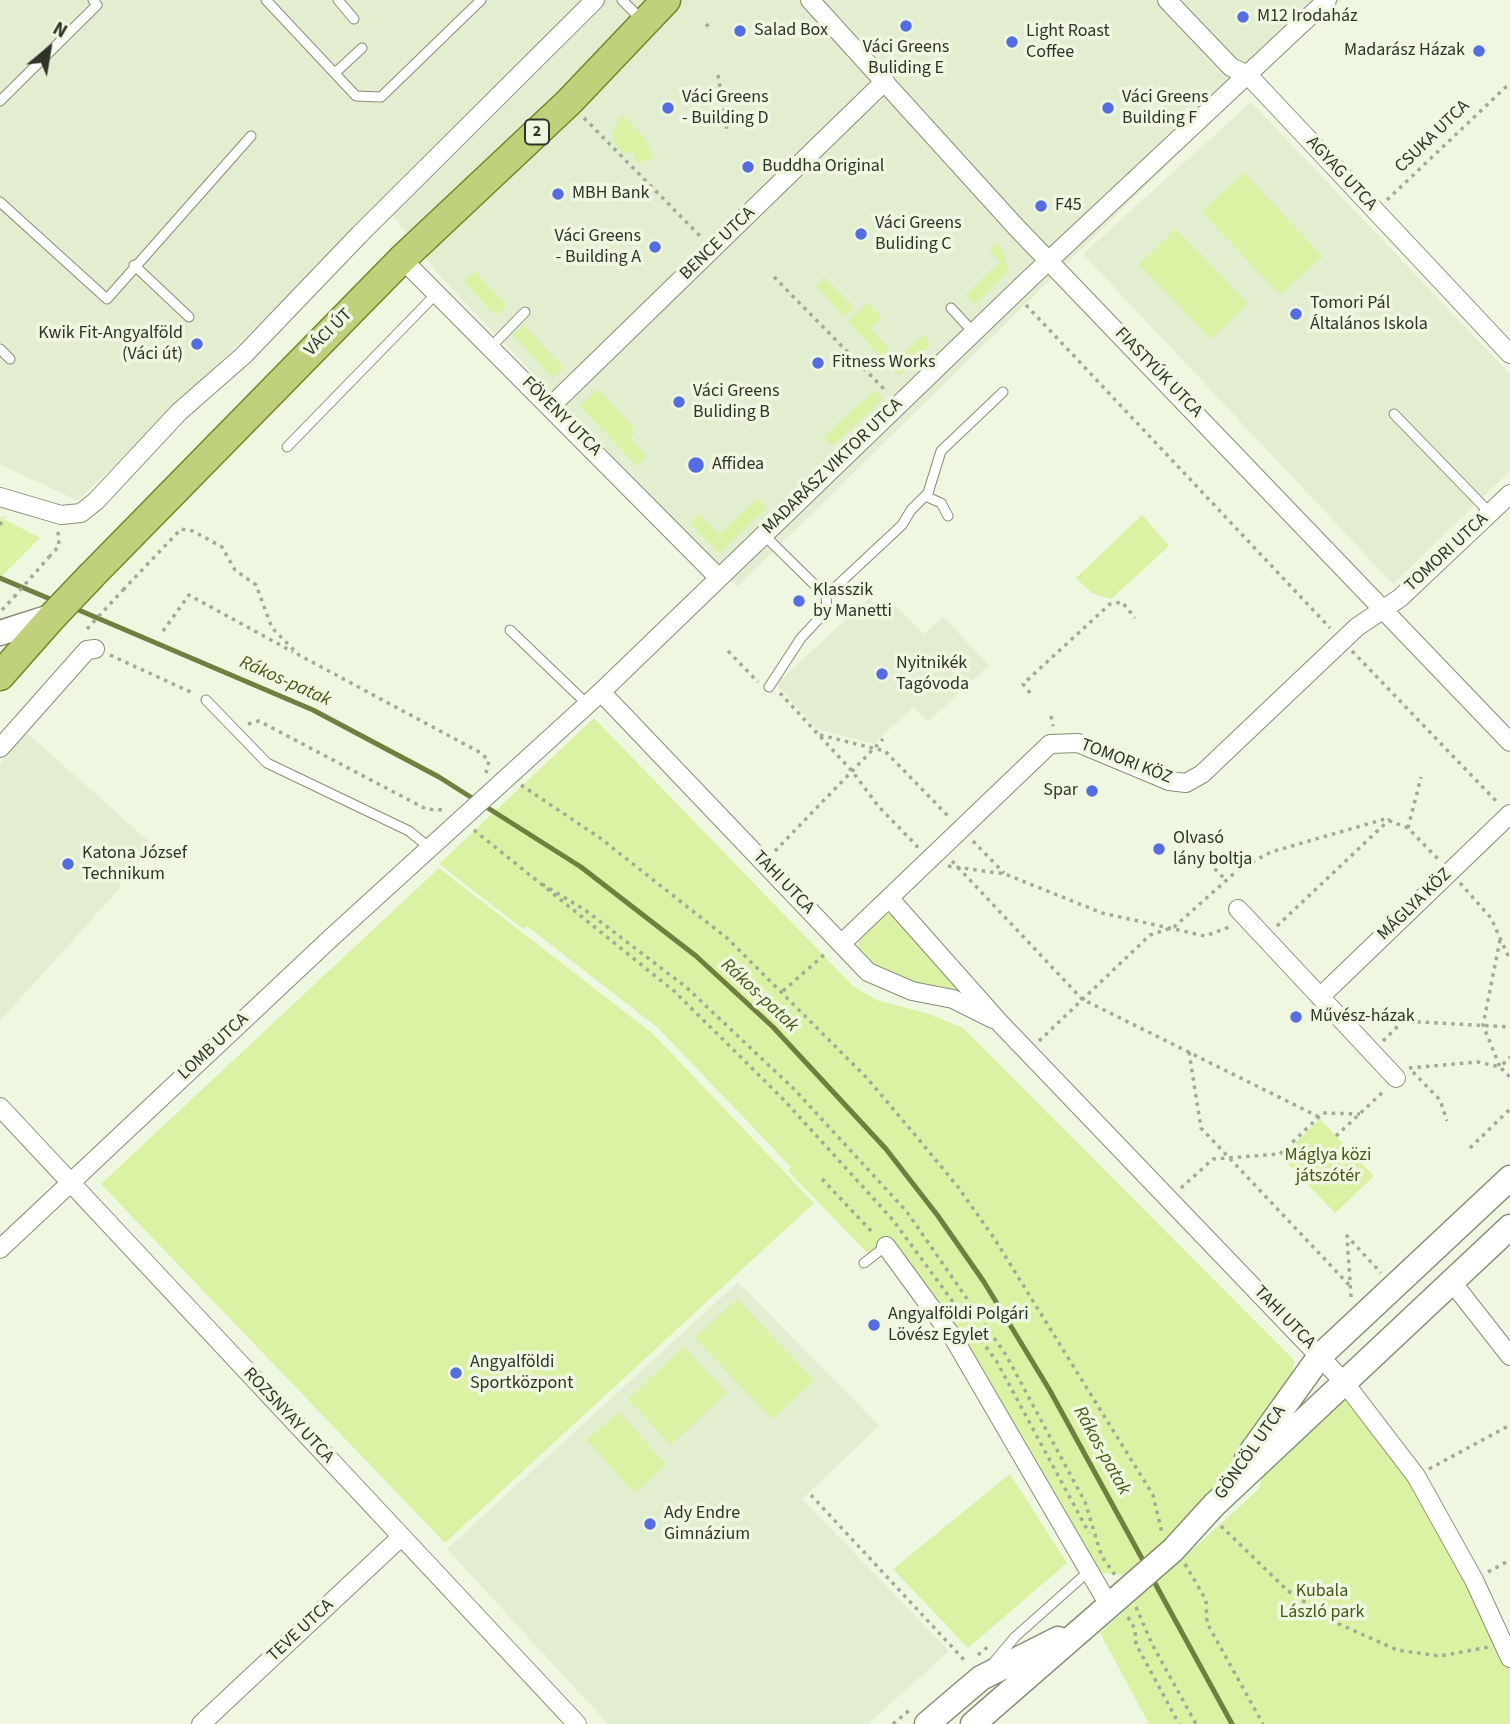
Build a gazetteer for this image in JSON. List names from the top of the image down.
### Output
{
  "streets": {
    "main road": ["2", "VÁCI ÚT"],
    "street": [
      "AGYAG UTCA",
      "BENCE UTCA",
      "FIASTYÚK UTCA",
      "FÖVENY UTCA",
      "MADARÁSZ VIKTOR UTCA",
      "TOMORI UTCA",
      "TOMORI KÖZ",
      "TAHI UTCA",
      "MÁGLYA KÖZ",
      "LOMB UTCA",
      "ROZSNYAY UTCA",
      "GÖNCÖL UTCA",
      "TEVE UTCA"
    ],
    "path": ["CSUKA UTCA"]
  },
  "crossings": [
    ["CSUKA UTCA", "AGYAG UTCA"],
    ["AGYAG UTCA", "MADARÁSZ VIKTOR UTCA"],
    ["BENCE UTCA", "FIASTYÚK UTCA"],
    ["BENCE UTCA", "FÖVENY UTCA"],
    ["VÁCI ÚT", "FÖVENY UTCA"],
    ["FIASTYÚK UTCA", "MADARÁSZ VIKTOR UTCA"],
    ["FIASTYÚK UTCA", "TOMORI UTCA"],
    ["FIASTYÚK UTCA", "TOMORI KÖZ"],
    ["FÖVENY UTCA", "MADARÁSZ VIKTOR UTCA"],
    ["MADARÁSZ VIKTOR UTCA", "TAHI UTCA"],
    ["MADARÁSZ VIKTOR UTCA", "LOMB UTCA"],
    ["TOMORI UTCA", "TOMORI KÖZ"],
    ["TOMORI KÖZ", "TAHI UTCA"],
    ["TAHI UTCA", "GÖNCÖL UTCA"],
    ["LOMB UTCA", "ROZSNYAY UTCA"],
    ["ROZSNYAY UTCA", "TEVE UTCA"]
  ],
  "water": ["Rákos-patak"],
  "parks": ["Máglya közi játszótér", "Kubala László park"],
  "places": [
    "M12 Irodaház",
    "Váci Greens Buliding E",
    "Salad Box",
    "Light Roast Coffee",
    "Madarász Házak",
    "Váci Greens - Building D",
    "Váci Greens Building F",
    "Buddha Original",
    "MBH Bank",
    "F45",
    "Váci Greens Buliding C",
    "Váci Greens - Building A",
    "Tomori Pál Általános Iskola",
    "Kwik Fit-Angyalföld (Váci út)",
    "Fitness Works",
    "Váci Greens Buliding B",
    "Affidea",
    "Klasszik by Manetti",
    "Nyitnikék Tagóvoda",
    "Spar",
    "Olvasó lány boltja",
    "Katona József Technikum",
    "Művész-házak",
    "Angyalföldi Polgári Lövész Egylet",
    "Angyalföldi Sportközpont",
    "Ady Endre Gimnázium"
  ],
  "north": "top right"
}
